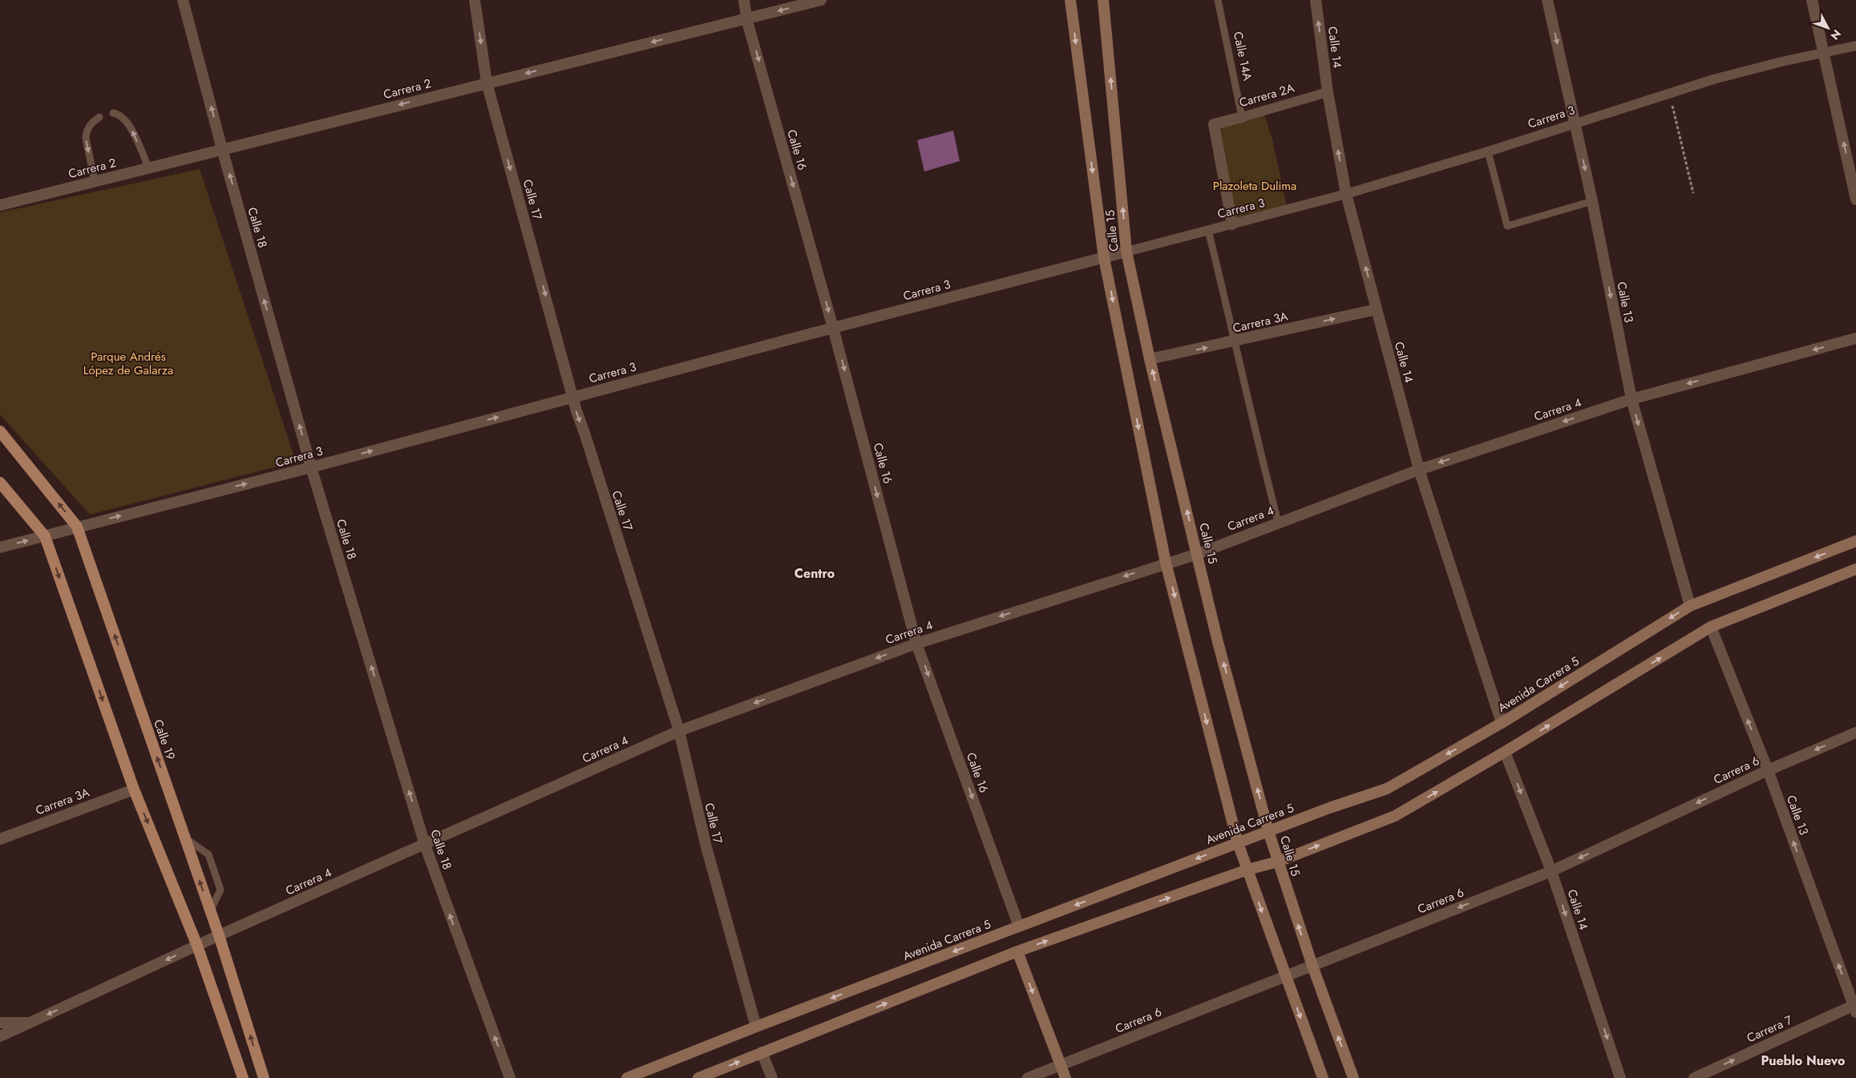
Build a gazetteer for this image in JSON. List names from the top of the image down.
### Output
{
  "streets": {
    "main road": ["Calle 15", "Avenida Carrera 5", "Calle 19"],
    "street": [
      "Calle 14",
      "Carrera 2",
      "Carrera 2A",
      "Carrera 3",
      "Calle 16",
      "Calle 17",
      "Calle 18",
      "Calle 13",
      "Carrera 3A",
      "Carrera 4",
      "Carrera 6",
      "Carrera 7"
    ],
    "lane": ["Calle 14A"]
  },
  "crossings": [
    ["Calle 14", "Carrera 2A"],
    ["Calle 14", "Carrera 3"],
    ["Calle 14", "Carrera 3A"],
    ["Calle 14", "Carrera 4"],
    ["Calle 14", "Avenida Carrera 5"],
    ["Calle 14", "Carrera 6"],
    ["Calle 14A", "Carrera 2A"],
    ["Carrera 2", "Calle 16"],
    ["Carrera 2", "Calle 17"],
    ["Carrera 2", "Calle 18"],
    ["Carrera 2A", "Carrera 3"],
    ["Carrera 3", "Calle 16"],
    ["Carrera 3", "Calle 17"],
    ["Carrera 3", "Calle 18"],
    ["Carrera 3", "Calle 15"],
    ["Carrera 3", "Calle 13"],
    ["Carrera 3", "Calle 19"],
    ["Calle 16", "Carrera 4"],
    ["Calle 16", "Avenida Carrera 5"],
    ["Calle 17", "Carrera 4"],
    ["Calle 17", "Avenida Carrera 5"],
    ["Calle 18", "Carrera 4"],
    ["Calle 15", "Carrera 3A"],
    ["Calle 15", "Carrera 4"],
    ["Calle 15", "Avenida Carrera 5"],
    ["Calle 15", "Carrera 6"],
    ["Calle 13", "Carrera 4"],
    ["Calle 13", "Avenida Carrera 5"],
    ["Calle 13", "Carrera 6"],
    ["Calle 13", "Carrera 7"],
    ["Carrera 4", "Calle 19"]
  ],
  "one_way": [
    "Carrera 2",
    "Calle 16",
    "Calle 17",
    "Calle 18",
    "Carrera 3A",
    "Carrera 4",
    "Carrera 6",
    "Carrera 7"
  ],
  "districts": ["Centro", "Pueblo Nuevo"],
  "parks": ["Plazoleta Dulima", "Parque Andrés López de Galarza"],
  "north": "bottom right"
}
